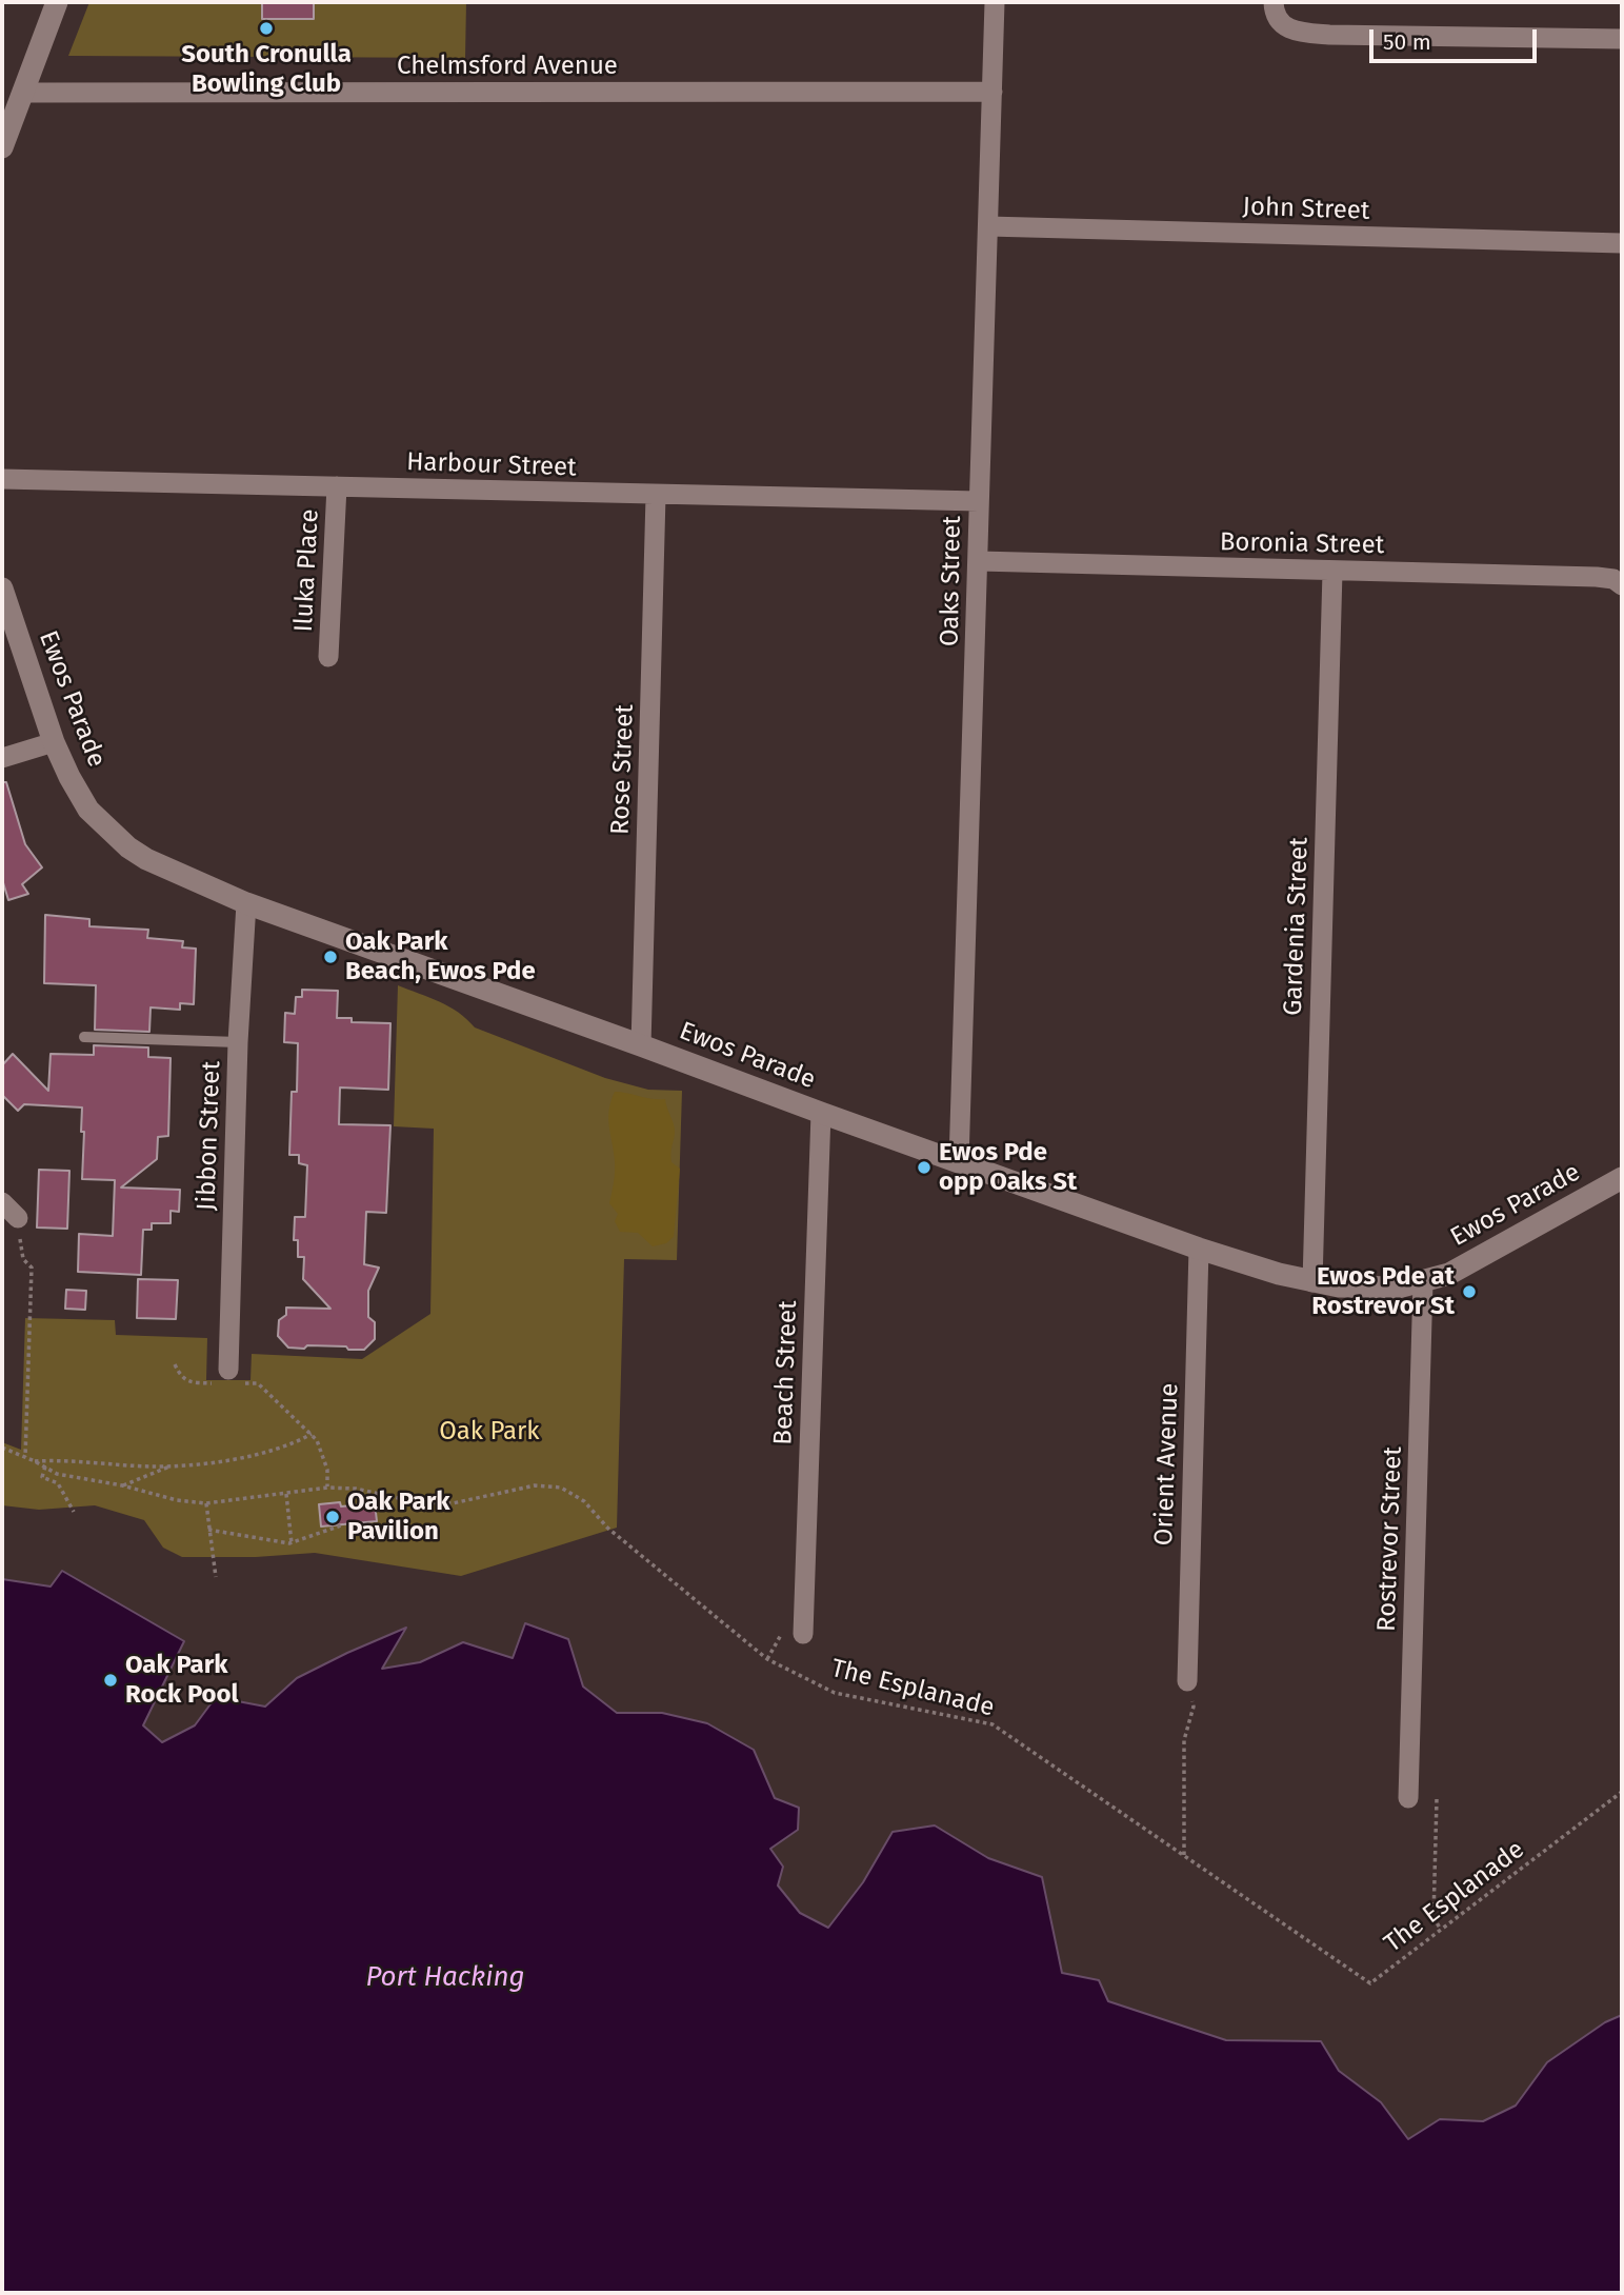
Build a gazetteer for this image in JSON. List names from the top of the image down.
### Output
{
  "streets": {
    "street": [
      "Chelmsford Avenue",
      "John Street",
      "Harbour Street",
      "Boronia Street",
      "Iluka Place",
      "Oaks Street",
      "Ewos Parade",
      "Rose Street",
      "Gardenia Street",
      "Jibbon Street",
      "Beach Street",
      "Orient Avenue",
      "Rostrevor Street"
    ],
    "path": ["The Esplanade"]
  },
  "crossings": [
    ["Chelmsford Avenue", "Oaks Street"],
    ["John Street", "Oaks Street"],
    ["Harbour Street", "Iluka Place"],
    ["Harbour Street", "Oaks Street"],
    ["Harbour Street", "Rose Street"],
    ["Boronia Street", "Oaks Street"],
    ["Boronia Street", "Gardenia Street"],
    ["Oaks Street", "Ewos Parade"],
    ["Ewos Parade", "Rose Street"],
    ["Ewos Parade", "Gardenia Street"],
    ["Ewos Parade", "Jibbon Street"],
    ["Ewos Parade", "Beach Street"],
    ["Ewos Parade", "Orient Avenue"],
    ["Ewos Parade", "Rostrevor Street"]
  ],
  "water": ["Port Hacking"],
  "parks": ["Oak Park"],
  "places": [
    "South Cronulla Bowling Club",
    "Oak Park Beach, Ewos Pde",
    "Ewos Pde opp Oaks St",
    "Ewos Pde at Rostrevor St",
    "Oak Park Pavilion",
    "Oak Park Rock Pool"
  ],
  "scale_bar": "50 m"
}
